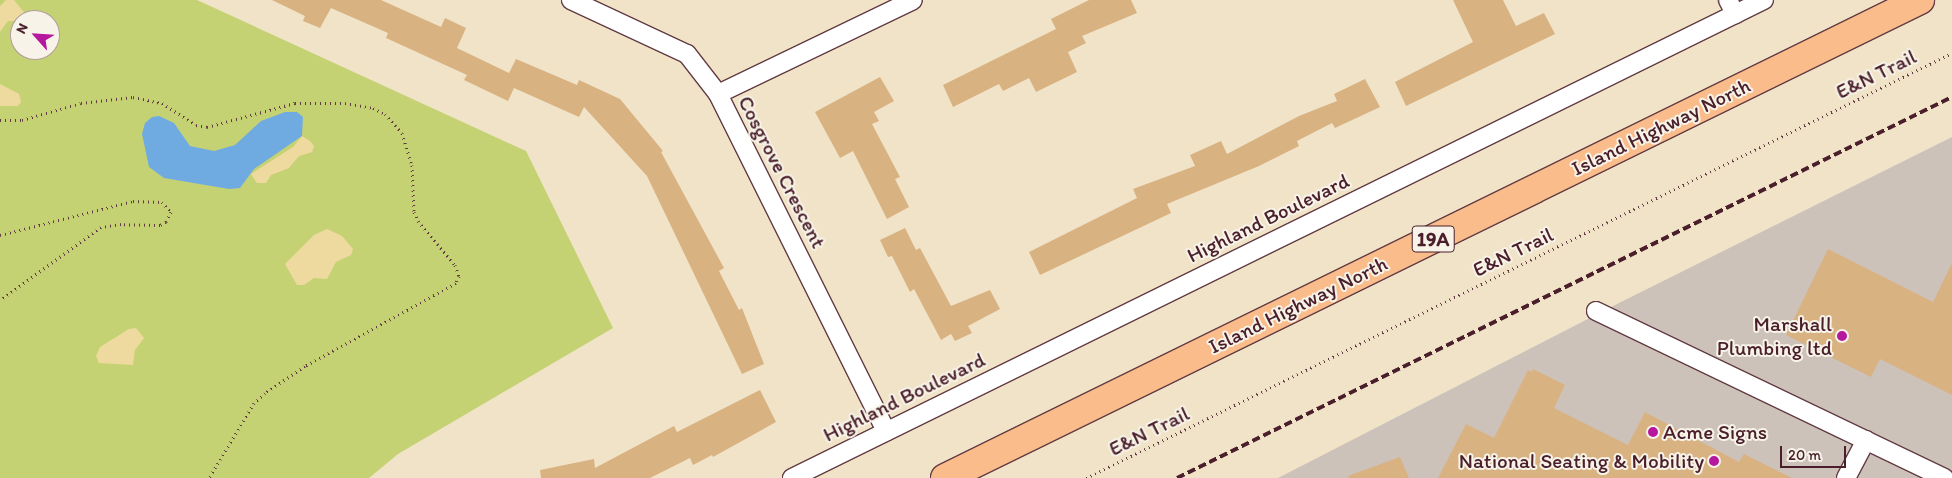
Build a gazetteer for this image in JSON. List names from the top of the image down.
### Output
{
  "streets": {
    "main road": ["Island Highway North", "19A"],
    "street": ["Cosgrove Crescent", "Highland Boulevard"],
    "path": ["E&N Trail"]
  },
  "crossings": [
    ["Cosgrove Crescent", "Highland Boulevard"]
  ],
  "places": ["Marshall Plumbing ltd", "Acme Signs", "National Seating & Mobility"],
  "scale_bar": "20 m",
  "north": "top left"
}
